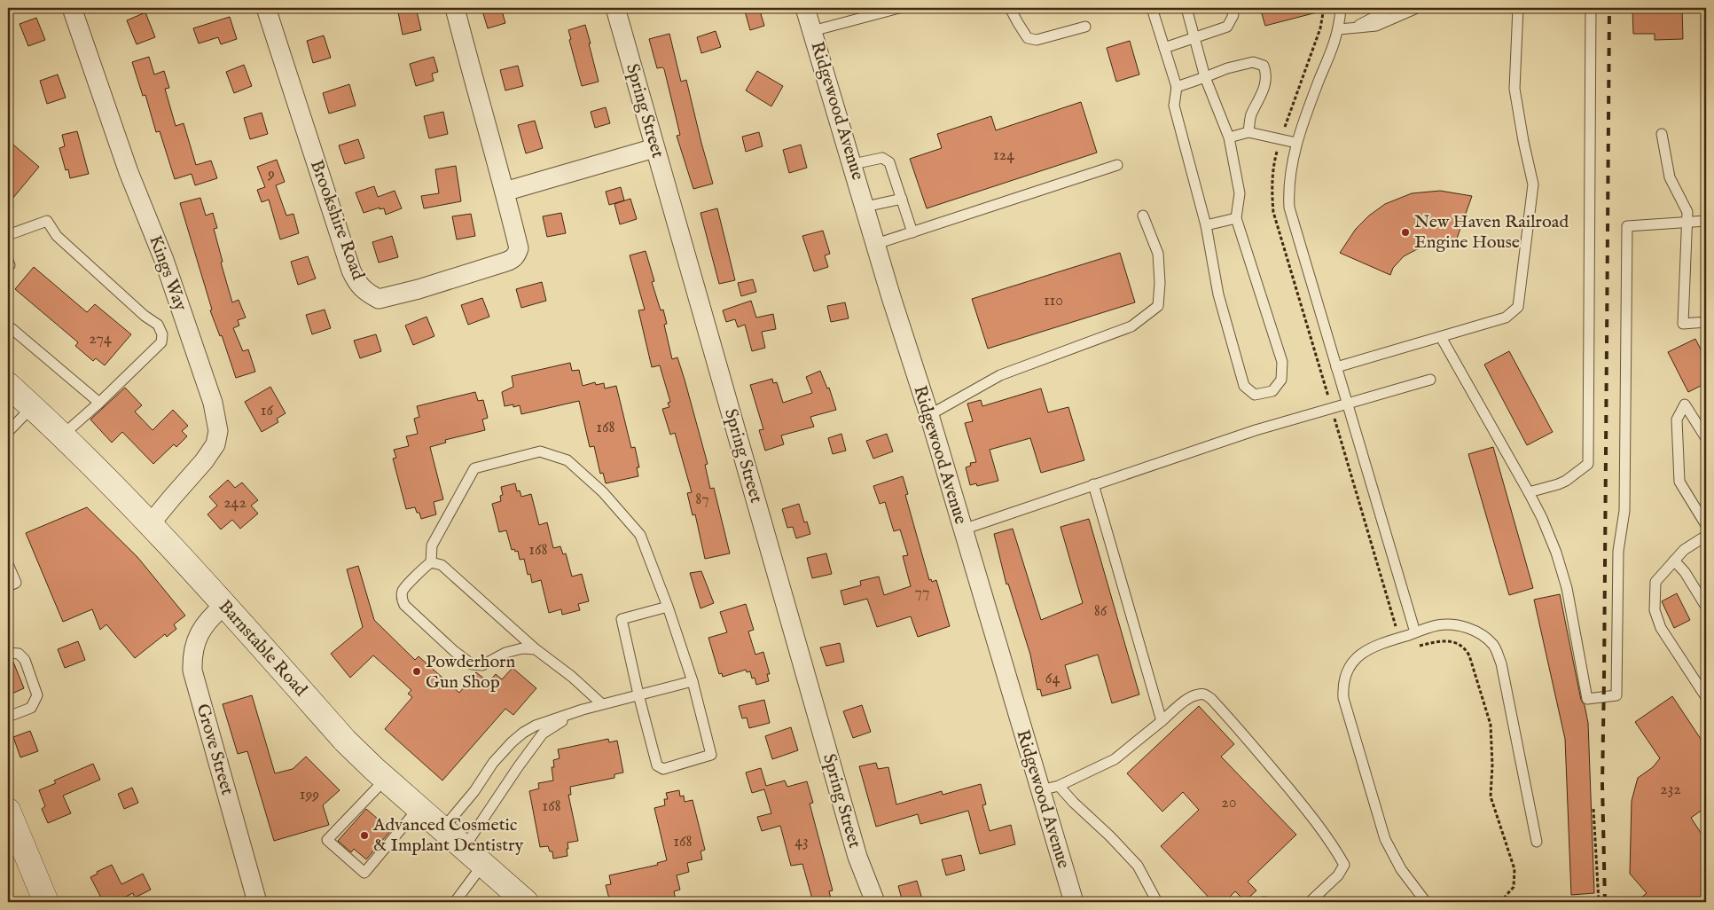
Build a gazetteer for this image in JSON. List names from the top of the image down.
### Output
{
  "streets": {
    "main road": ["Barnstable Road"],
    "street": [
      "Spring Street",
      "Ridgewood Avenue",
      "Brookshire Road",
      "Kings Way",
      "Grove Street"
    ]
  },
  "crossings": [
    ["Kings Way", "Barnstable Road"],
    ["Barnstable Road", "Grove Street"]
  ],
  "places": ["New Haven Railroad Engine House", "Powderhorn Gun Shop", "Advanced Cosmetic & Implant Dentistry"],
  "house_numbers": [
    "124",
    "9",
    "110",
    "274",
    "16",
    "168",
    "87",
    "242",
    "168",
    "77",
    "86",
    "64",
    "232",
    "199",
    "20",
    "168",
    "168",
    "43"
  ]
}
